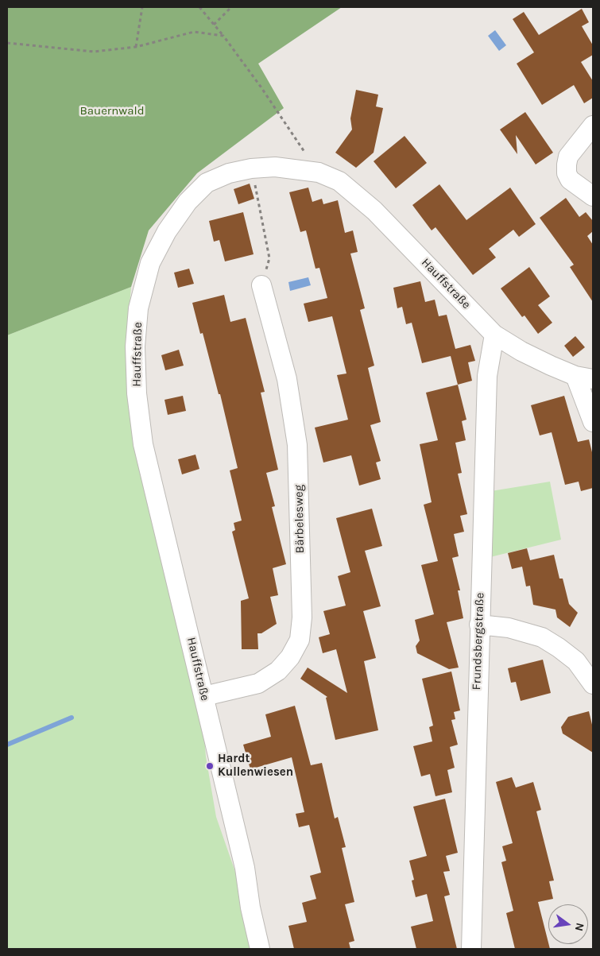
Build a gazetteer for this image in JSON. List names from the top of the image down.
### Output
{
  "streets": {
    "street": ["Hauffstraße", "Bärbelesweg", "Frundsbergstraße"]
  },
  "crossings": [
    ["Hauffstraße", "Bärbelesweg"],
    ["Hauffstraße", "Frundsbergstraße"]
  ],
  "parks": ["Bauernwald"],
  "places": ["Hardt Kullenwiesen"],
  "north": "right"
}
